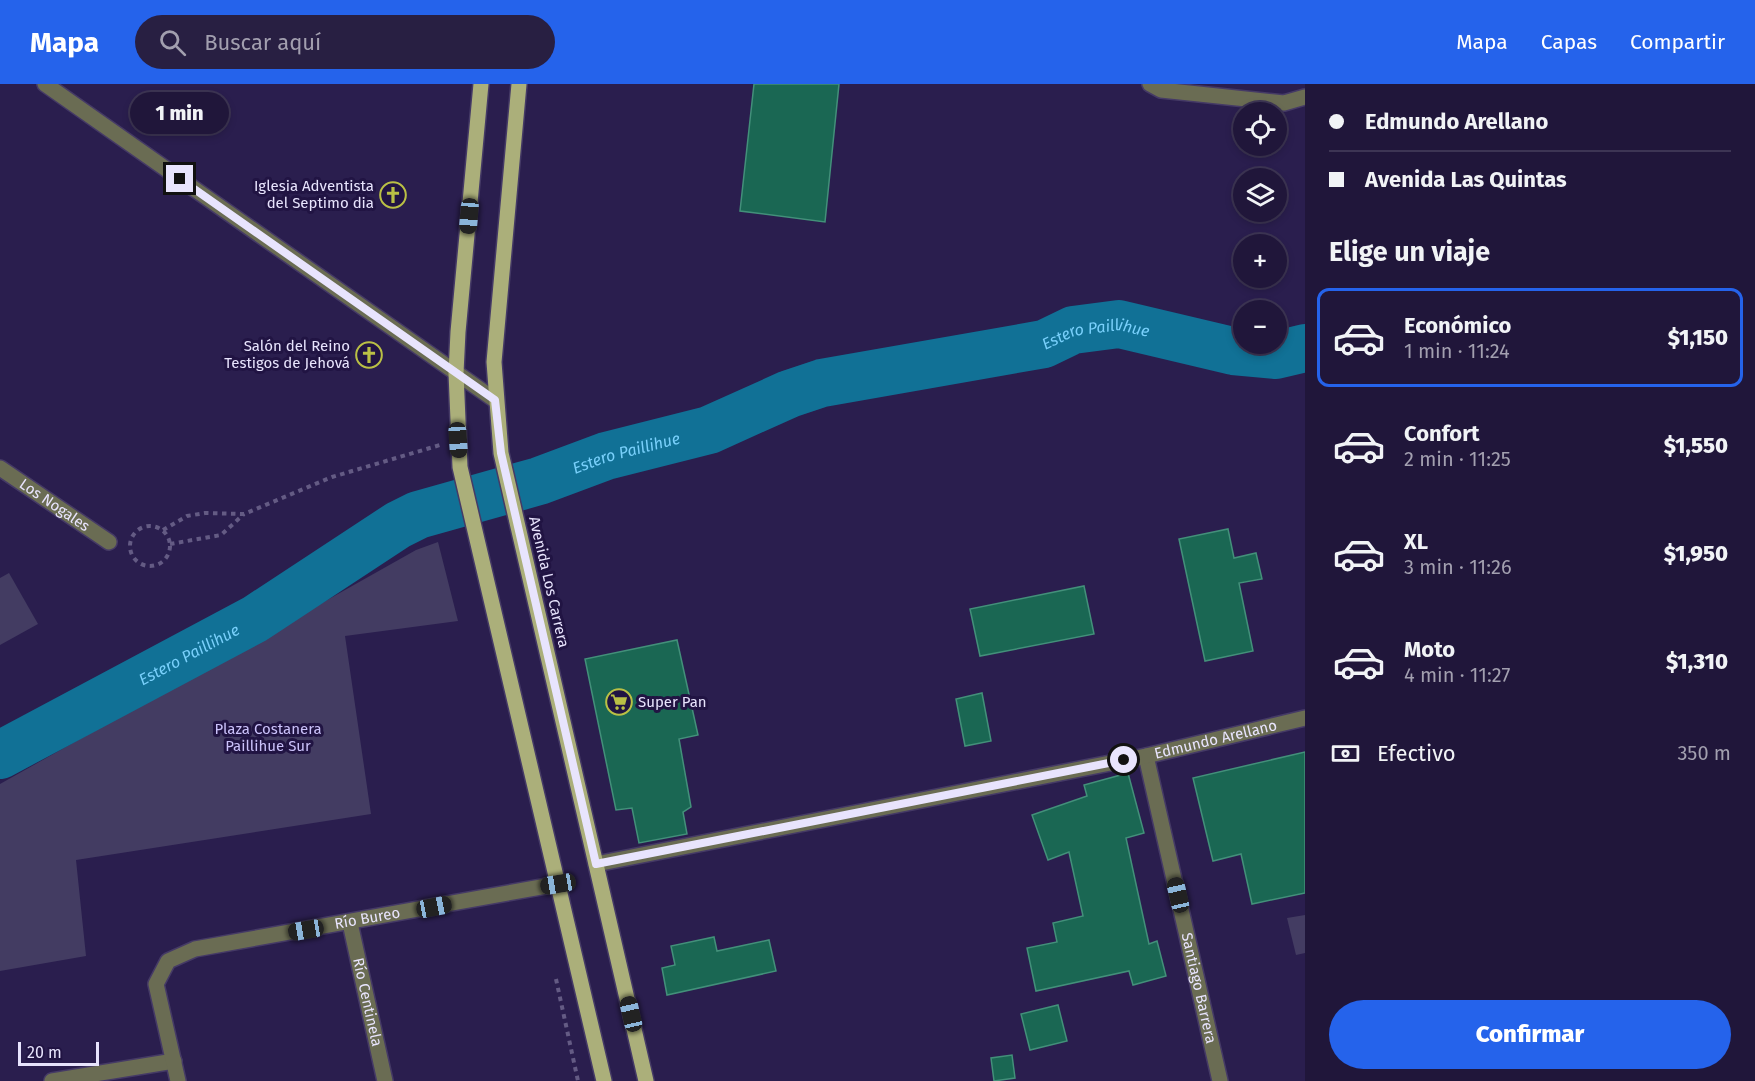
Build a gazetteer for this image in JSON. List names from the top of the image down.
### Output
{
  "streets": {
    "main road": ["Avenida Los Carrera"],
    "street": [
      "Los Nogales",
      "Edmundo Arellano",
      "Río Bureo",
      "Santiago Barrera",
      "Río Centinela"
    ]
  },
  "crossings": [
    ["Avenida Los Carrera", "Edmundo Arellano"],
    ["Edmundo Arellano", "Santiago Barrera"],
    ["Río Bureo", "Río Centinela"]
  ],
  "water": ["Estero Paillihue"],
  "parks": ["Plaza Costanera Paillihue Sur"],
  "places": {
    "church": ["Iglesia Adventista del Septimo dia", "Salón del Reino Testigos de Jehová"],
    "supermarket": ["Super Pan"]
  },
  "scale_bar": "20 m",
  "page": {
    "header": "Mapa",
    "search": "Buscar aquí",
    "nav": ["Mapa", "Capas", "Compartir"],
    "banner": ["Edmundo Arellano", "Avenida Las Quintas"],
    "bubble": "1 min",
    "map_buttons": ["+", "−"],
    "heading": "Elige un viaje",
    "list": [
      {
        "name": "Económico",
        "note": "1 min · 11:24",
        "value": "$1,150"
      },
      {
        "name": "Confort",
        "note": "2 min · 11:25",
        "value": "$1,550"
      },
      {
        "name": "XL",
        "note": "3 min · 11:26",
        "value": "$1,950"
      },
      {
        "name": "Moto",
        "note": "4 min · 11:27",
        "value": "$1,310"
      }
    ],
    "pay": ["Efectivo", "350 m"],
    "buttons": "Confirmar",
    "scale": "20 m"
  }
}
